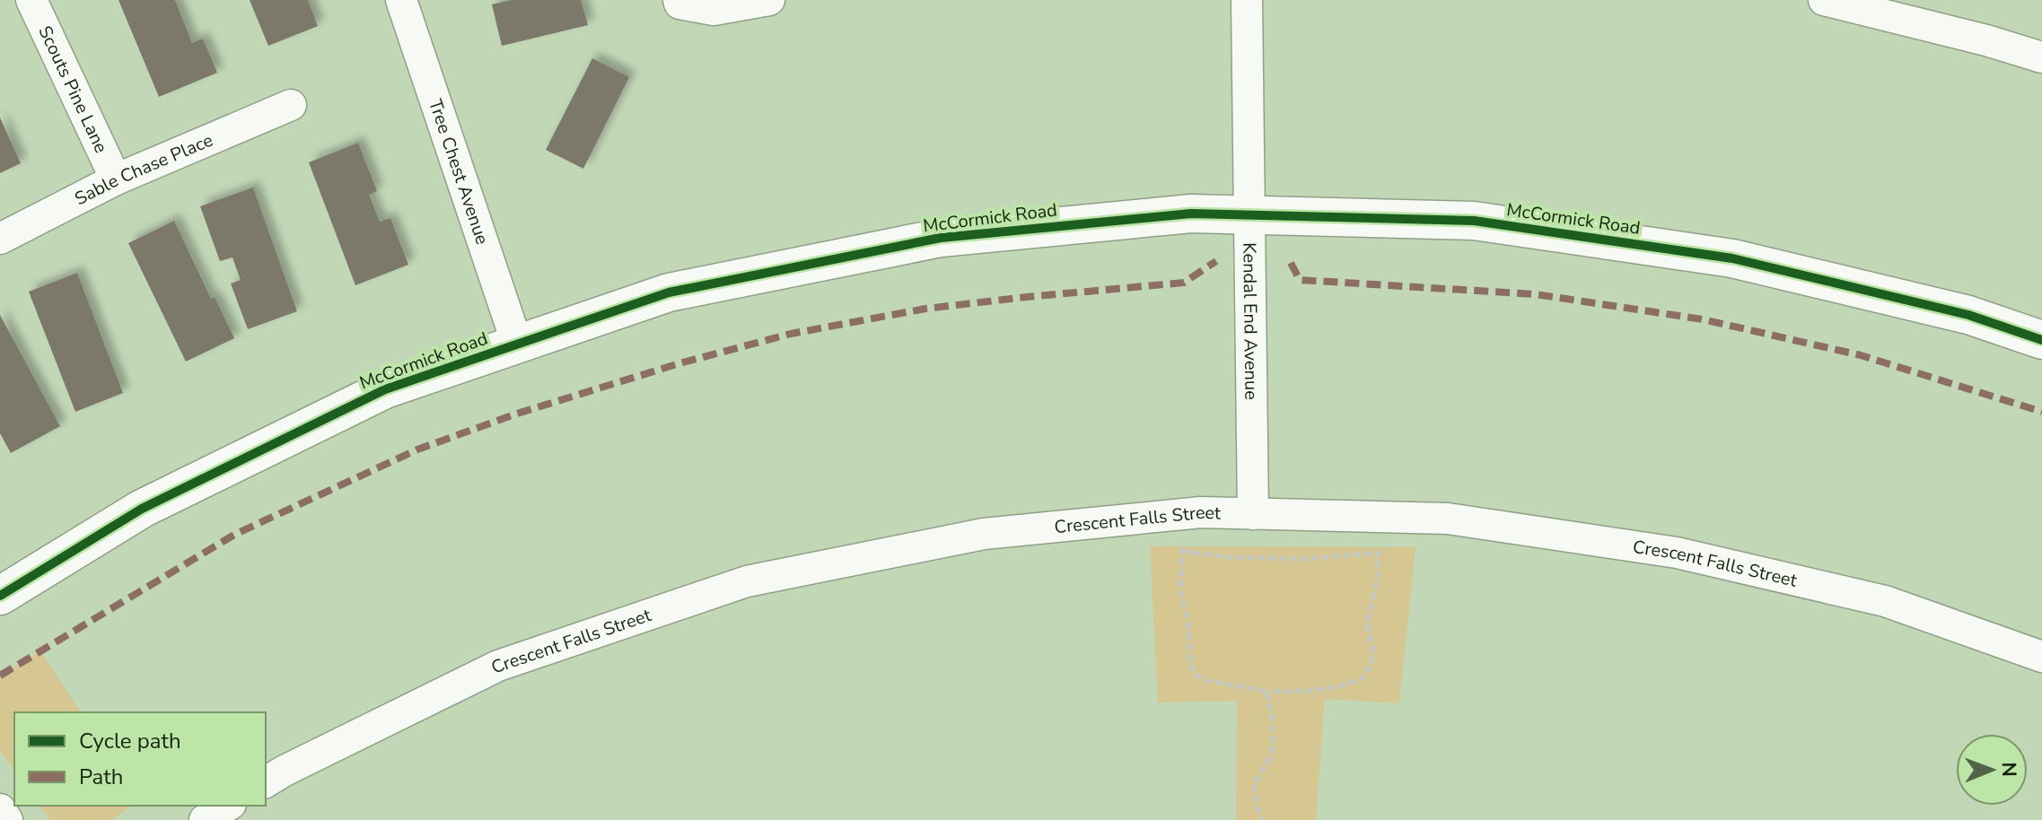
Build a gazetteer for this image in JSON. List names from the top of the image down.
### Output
{
  "streets": {
    "street": [
      "Scouts Pine Lane",
      "Sable Chase Place",
      "Tree Chest Avenue",
      "McCormick Road",
      "Kendal End Avenue",
      "Crescent Falls Street"
    ]
  },
  "crossings": [
    ["Scouts Pine Lane", "Sable Chase Place"],
    ["Tree Chest Avenue", "McCormick Road"],
    ["McCormick Road", "Kendal End Avenue"],
    ["Kendal End Avenue", "Crescent Falls Street"]
  ],
  "legend": ["Cycle path", "Path"],
  "north": "right"
}
